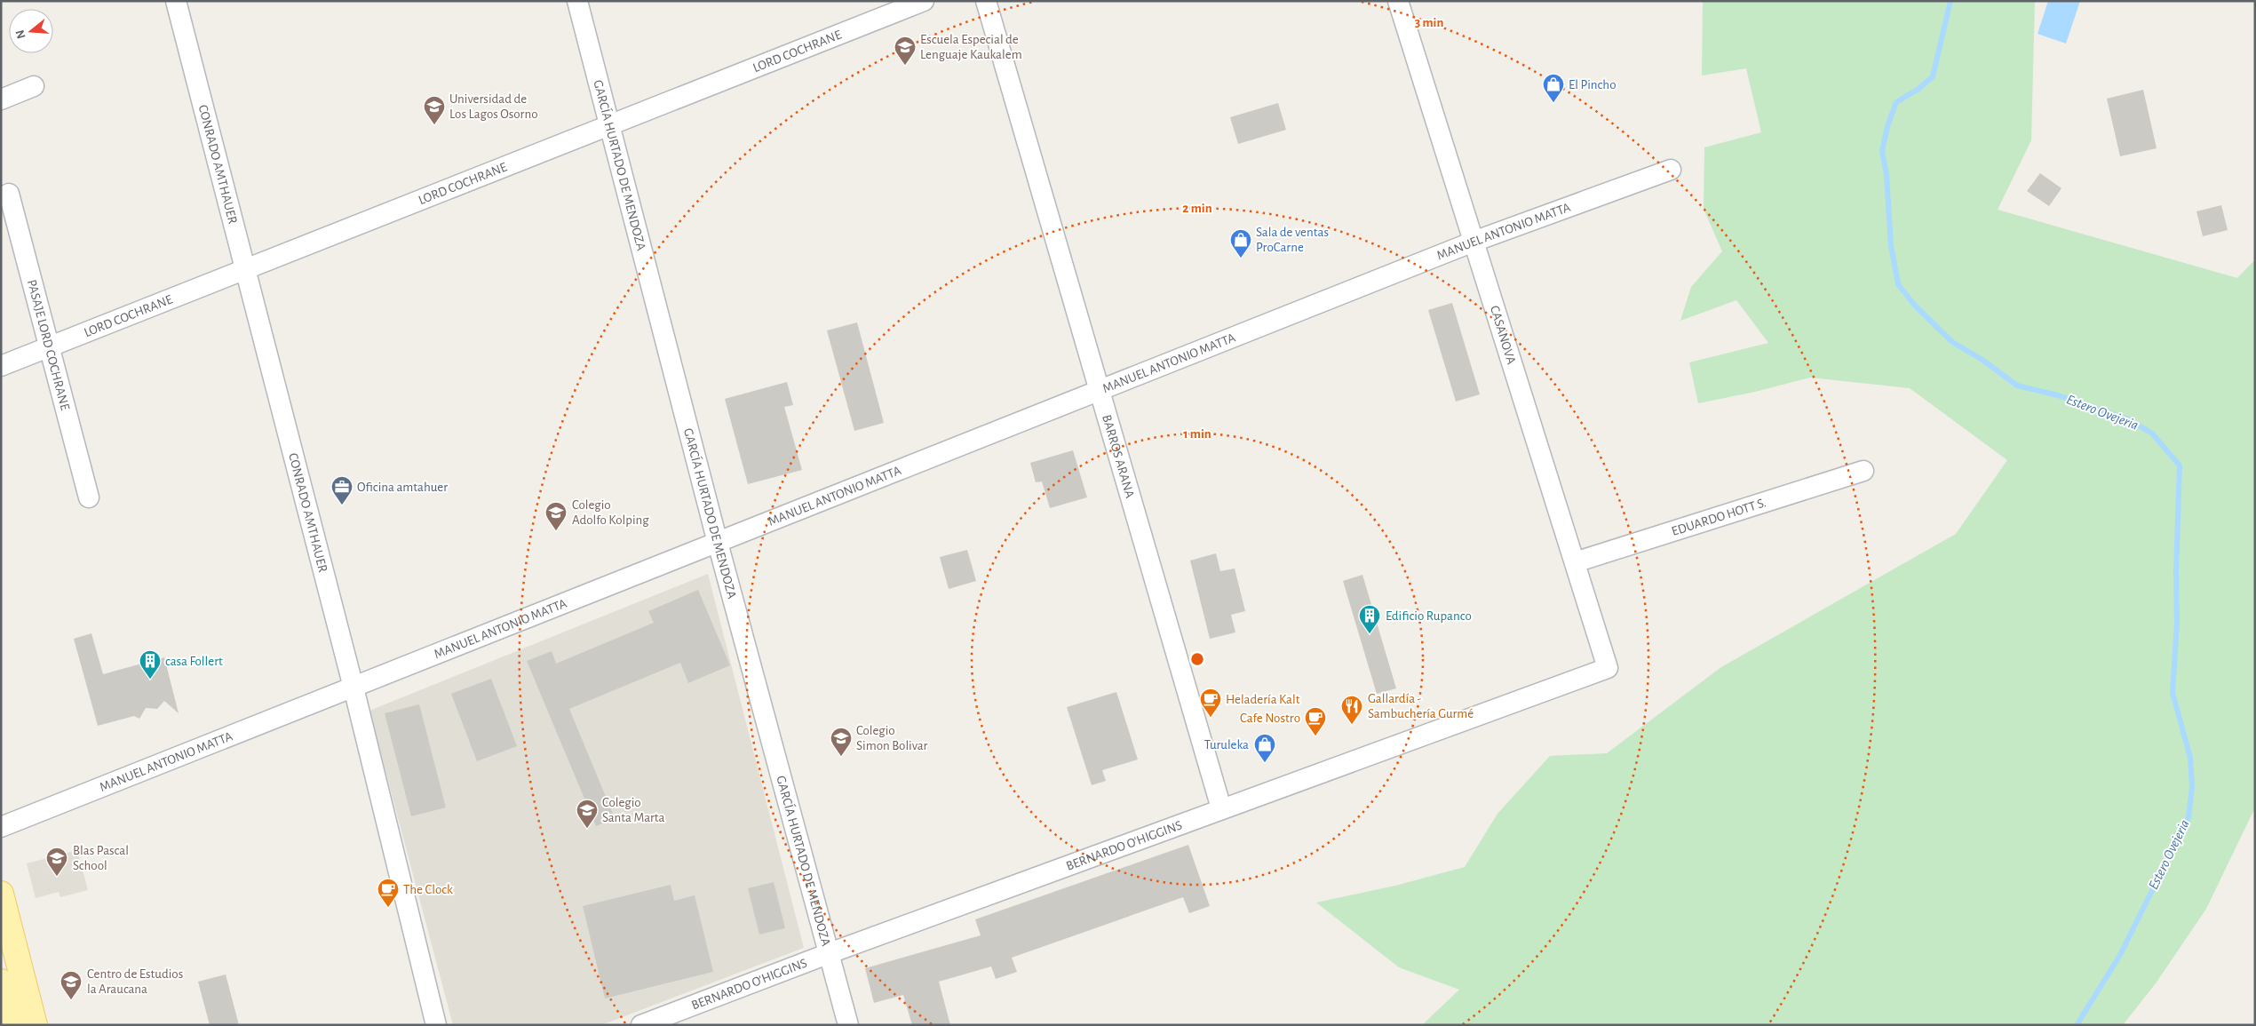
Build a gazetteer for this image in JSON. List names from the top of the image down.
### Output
{
  "streets": {
    "street": [
      "LORD COCHRANE",
      "CONRADO AMTHAUER",
      "GARCÍA HURTADO DE MENDOZA",
      "MANUEL ANTONIO MATTA",
      "CASANOVA",
      "PASAJE LORD COCHRANE",
      "BARROS ARANA",
      "EDUARDO HOTT S.",
      "BERNARDO O'HIGGINS"
    ]
  },
  "crossings": [
    ["LORD COCHRANE", "CONRADO AMTHAUER"],
    ["LORD COCHRANE", "GARCÍA HURTADO DE MENDOZA"],
    ["LORD COCHRANE", "PASAJE LORD COCHRANE"],
    ["CONRADO AMTHAUER", "MANUEL ANTONIO MATTA"],
    ["GARCÍA HURTADO DE MENDOZA", "MANUEL ANTONIO MATTA"],
    ["GARCÍA HURTADO DE MENDOZA", "BERNARDO O'HIGGINS"],
    ["MANUEL ANTONIO MATTA", "CASANOVA"],
    ["MANUEL ANTONIO MATTA", "BARROS ARANA"],
    ["CASANOVA", "EDUARDO HOTT S."],
    ["CASANOVA", "BERNARDO O'HIGGINS"],
    ["BARROS ARANA", "BERNARDO O'HIGGINS"]
  ],
  "water": ["Estero Ovejeria"],
  "places": {
    "school or university": [
      "Escuela Especial de Lenguaje Kaukalem",
      "Universidad de Los Lagos Osorno",
      "Colegio Adolfo Kolping",
      "Colegio Simon Bolivar",
      "Colegio Santa Marta",
      "Blas Pascal School",
      "Centro de Estudios la Araucana"
    ],
    "shop": ["El Pincho", "Sala de ventas ProCarne", "Turuleka"],
    "office": ["Oficina amtahuer"],
    "building": ["Edificio Rupanco", "casa Follert"],
    "cafe": ["Heladería Kalt", "Cafe Nostro", "The Clock"],
    "restaurant": ["Gallardía - Sambuchería Gurmé"]
  },
  "north": "left",
  "rings": ["3 min", "2 min", "1 min"]
}
